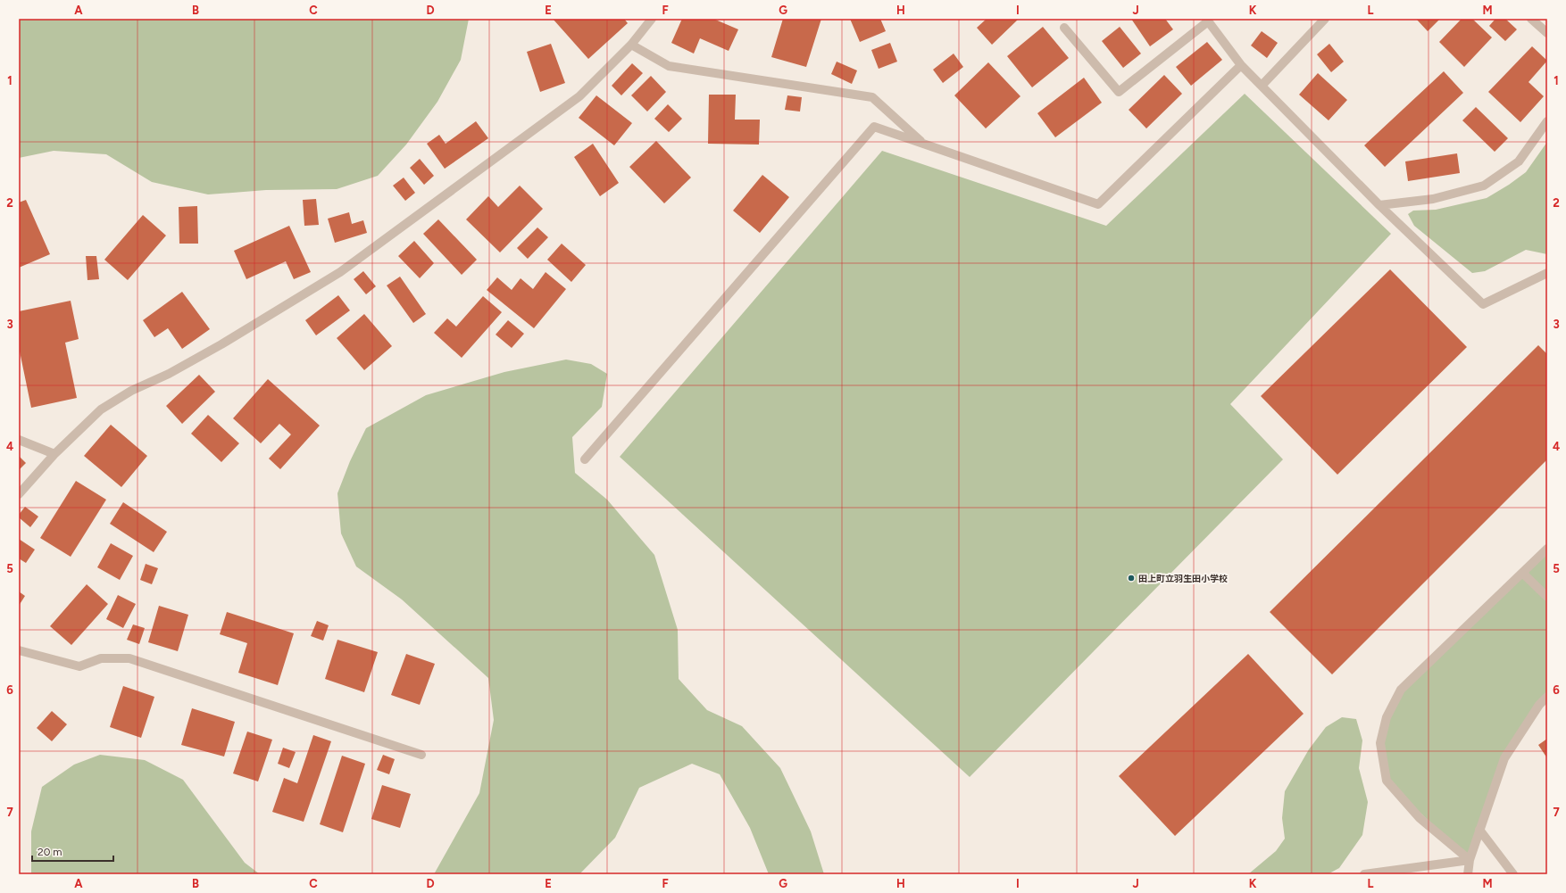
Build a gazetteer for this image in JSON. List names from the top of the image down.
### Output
{
  "places": ["田上町立羽生田小学校"],
  "scale_bar": "20 m",
  "grid": {
    "columns": [
      "A",
      "B",
      "C",
      "D",
      "E",
      "F",
      "G",
      "H",
      "I",
      "J",
      "K",
      "L",
      "M"
    ],
    "rows": [
      "1",
      "2",
      "3",
      "4",
      "5",
      "6",
      "7"
    ]
  }
}
